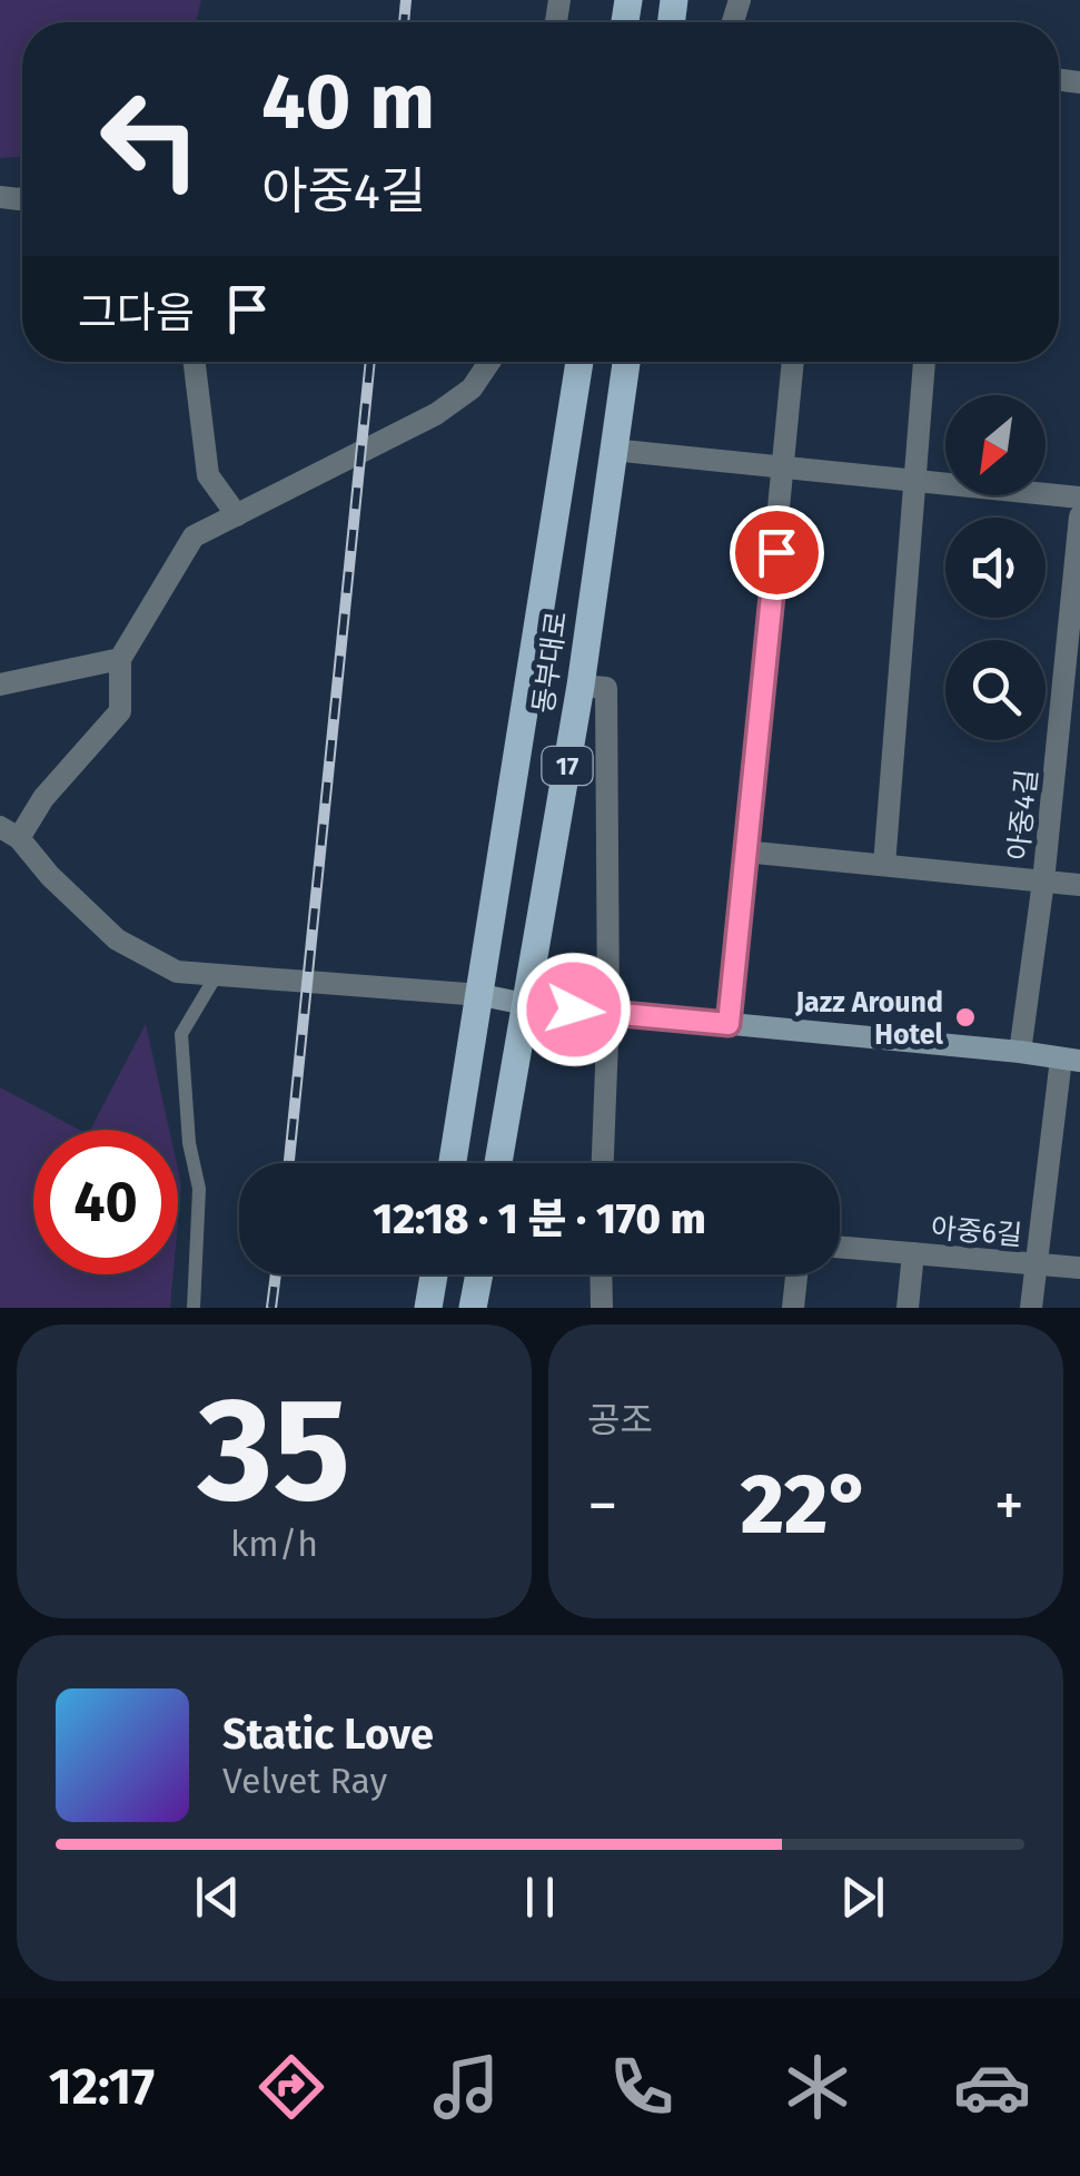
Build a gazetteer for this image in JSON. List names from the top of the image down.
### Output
{
  "streets": {
    "main road": ["동부대로", "17"],
    "street": ["아중4길", "아중6길"]
  },
  "places": ["Jazz Around Hotel"],
  "north": "bottom left",
  "page": {
    "turn": ["40 m", "아중4길"],
    "then": "그다음",
    "limit": "40",
    "trip": "12:18 · 1 분 · 170 m",
    "tile": [
      ["35", "km/h"],
      "공조"
    ],
    "heat": ["−", "22°", "+"],
    "song": ["Static Love", "Velvet Ray"],
    "tabs": "12:17"
  }
}
